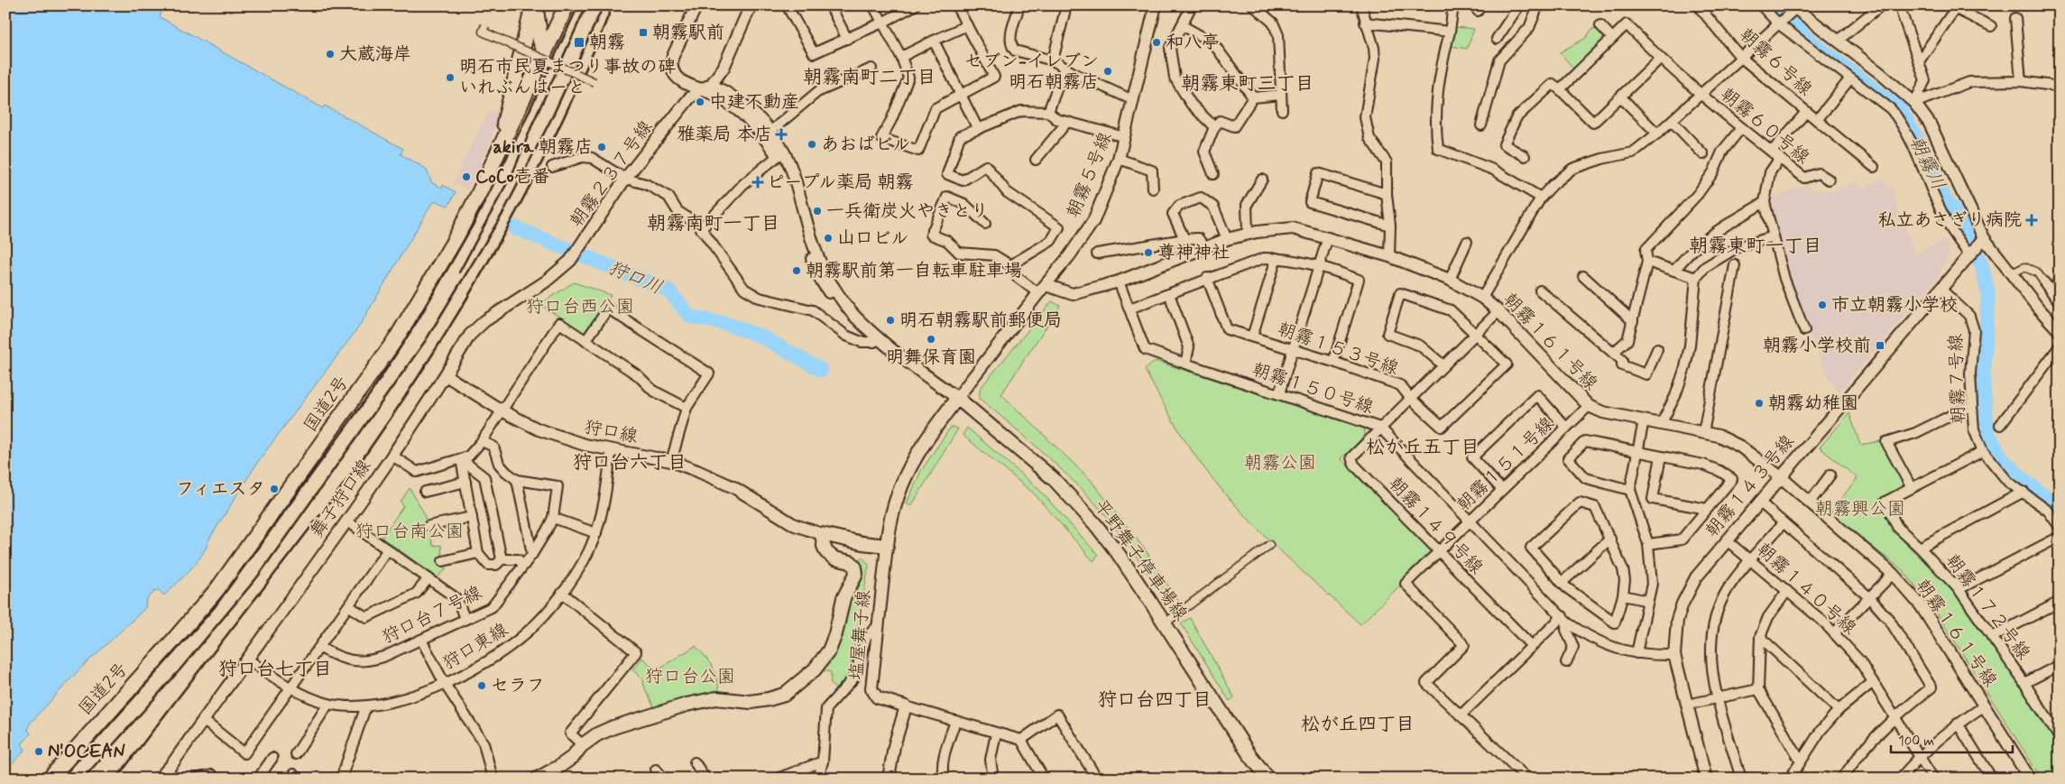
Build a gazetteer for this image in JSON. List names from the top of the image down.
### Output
{
  "streets": {
    "highway": ["国道2号"],
    "main road": ["平野舞子停車場線"],
    "street": [
      "朝霧６号線",
      "朝霧６０号線",
      "朝霧２３７号線",
      "朝霧５号線",
      "朝霧１６１号線",
      "朝霧１５３号線",
      "朝霧７号線",
      "朝霧１５０号線",
      "狩口線",
      "朝霧１５１号線",
      "朝霧１４３号線",
      "舞子狩口線",
      "朝霧１４９号線",
      "朝霧１４０号線",
      "朝霧１７２号線",
      "狩口台７号線",
      "塩屋舞子線",
      "狩口東線"
    ]
  },
  "crossings": [
    ["朝霧６号線", "朝霧６０号線"],
    ["朝霧２３７号線", "舞子狩口線"],
    ["朝霧５号線", "朝霧１６１号線"],
    ["朝霧５号線", "平野舞子停車場線"],
    ["朝霧１６１号線", "朝霧１５０号線"],
    ["朝霧１６１号線", "朝霧１５１号線"],
    ["朝霧１６１号線", "朝霧１４３号線"],
    ["朝霧１６１号線", "朝霧１４９号線"],
    ["朝霧１５３号線", "朝霧１４９号線"],
    ["朝霧７号線", "朝霧１４３号線"],
    ["朝霧７号線", "朝霧１７２号線"],
    ["朝霧１５０号線", "朝霧１５１号線"],
    ["朝霧１５０号線", "朝霧１４３号線"],
    ["朝霧１５０号線", "朝霧１４９号線"],
    ["狩口線", "舞子狩口線"],
    ["狩口線", "狩口東線"],
    ["朝霧１５１号線", "朝霧１４９号線"],
    ["朝霧１４３号線", "朝霧１４０号線"],
    ["舞子狩口線", "狩口東線"]
  ],
  "districts": [
    "朝霧南町二丁目",
    "朝霧東町三丁目",
    "朝霧南町一丁目",
    "朝霧東町一丁目",
    "松が丘五丁目",
    "狩口台六丁目",
    "狩口台七丁目",
    "狩口台四丁目",
    "松が丘四丁目"
  ],
  "water": ["朝霧川", "狩口川"],
  "parks": [
    "狩口台西公園",
    "朝霧公園",
    "朝霧興公園",
    "狩口台南公園",
    "狩口台公園"
  ],
  "places": {
    "transit": ["朝霧駅前", "朝霧", "朝霧小学校前"],
    "other": [
      "和八亭",
      "大蔵海岸",
      "セブン-イレブン 明石朝霧店",
      "明石市民夏まつり事故の碑 いれぶんはーと",
      "中建不動産",
      "あおばビル",
      "akira 朝霧店",
      "CoCo壱番",
      "一兵衛炭火やきとり",
      "山口ビル",
      "尊神神社",
      "朝霧駅前第一自転車駐車場",
      "市立朝霧小学校",
      "明石朝霧駅前郵便局",
      "明舞保育園",
      "朝霧幼稚園",
      "フィエスタ",
      "セラフ",
      "N'OCEAN"
    ],
    "health": ["雅薬局 本店", "ピープル薬局 朝霧", "私立あさぎり病院"]
  },
  "scale_bar": "100 m"
}
